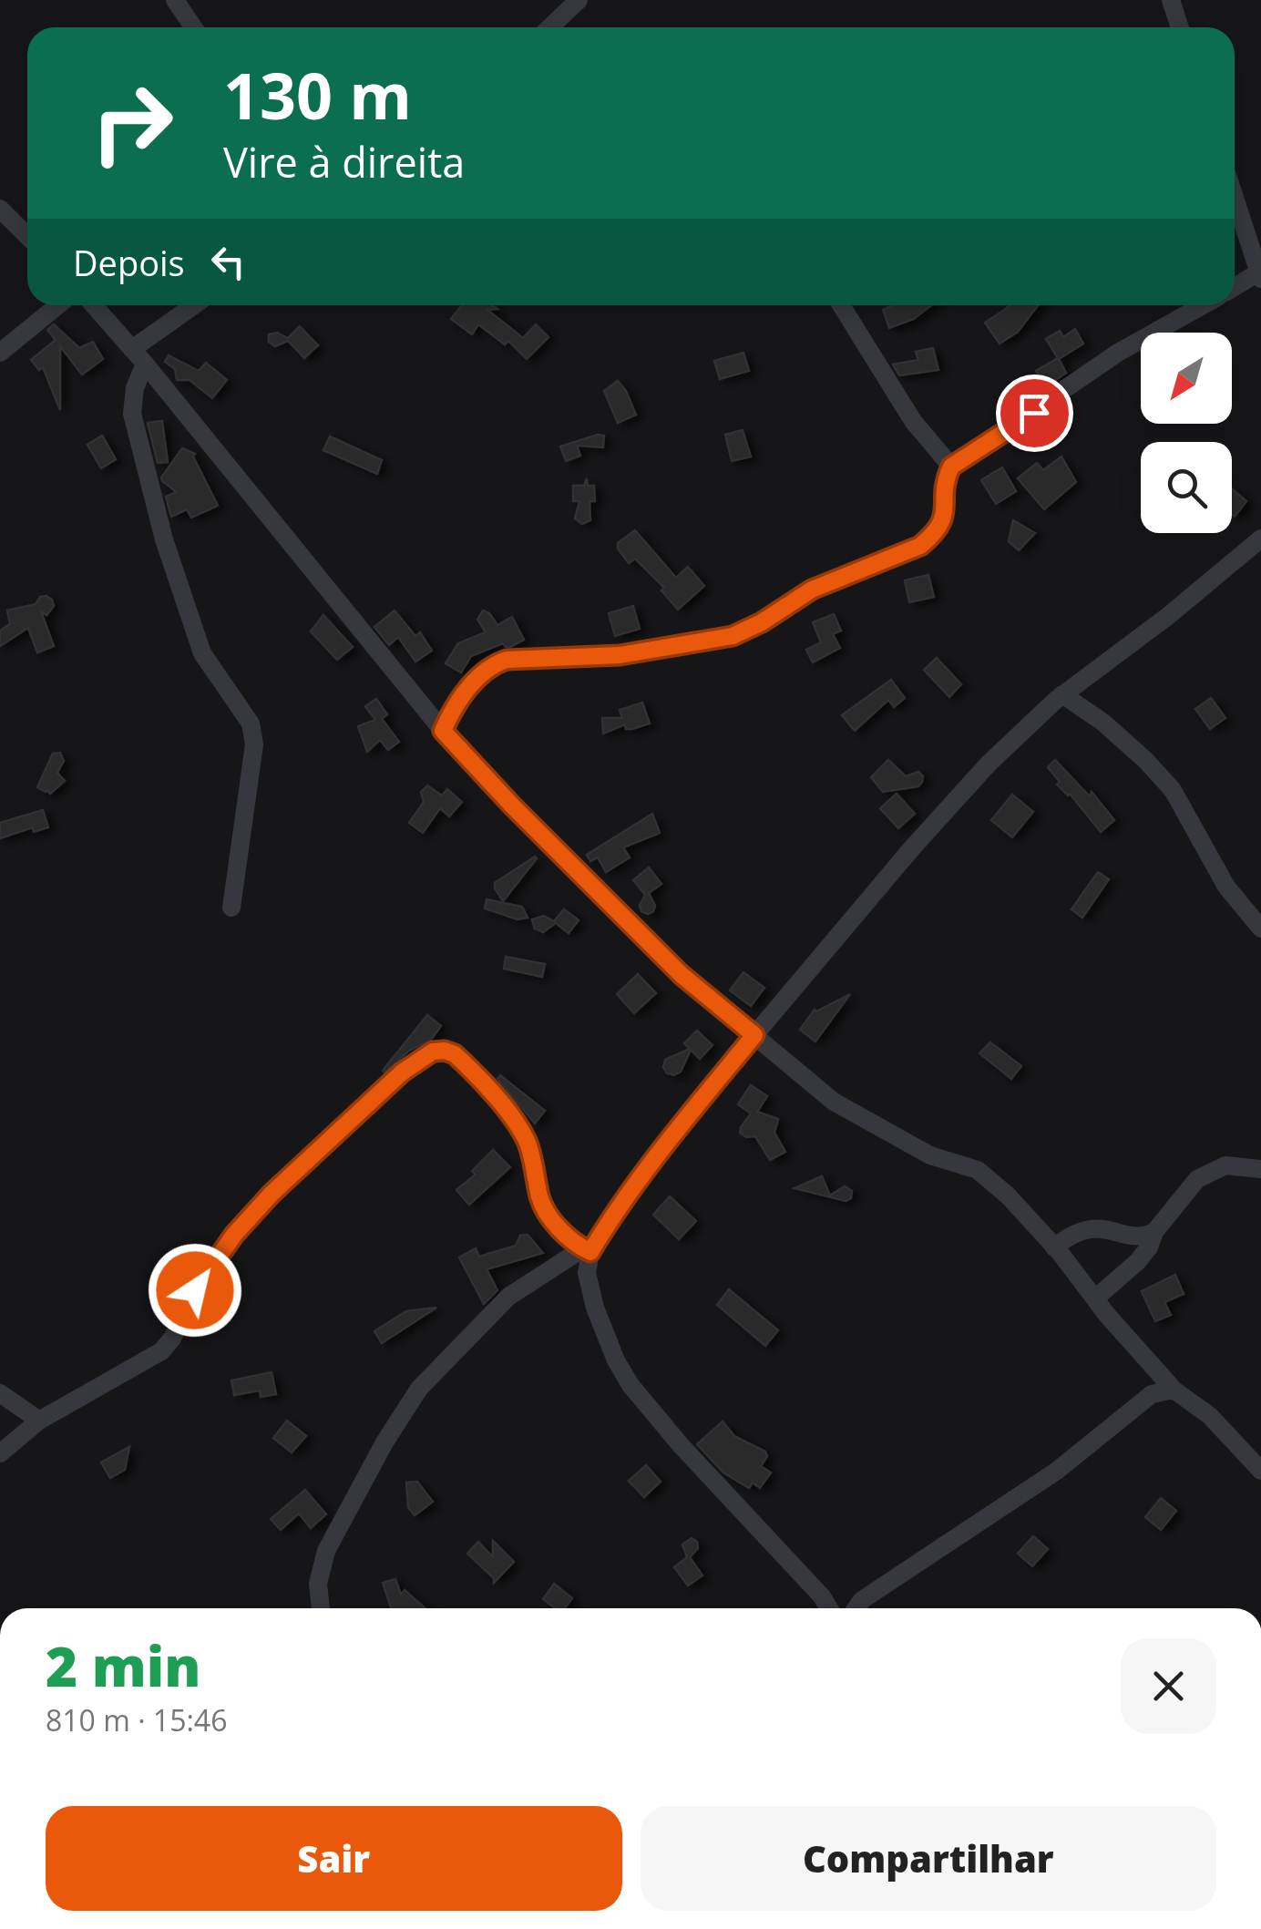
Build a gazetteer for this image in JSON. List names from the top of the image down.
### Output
{
  "north": "bottom left",
  "page": {
    "turn": ["130 m", "Vire à direita"],
    "then": "Depois",
    "heading": ["2 min", "810 m · 15:46"],
    "buttons": ["Sair", "Compartilhar"]
  }
}
